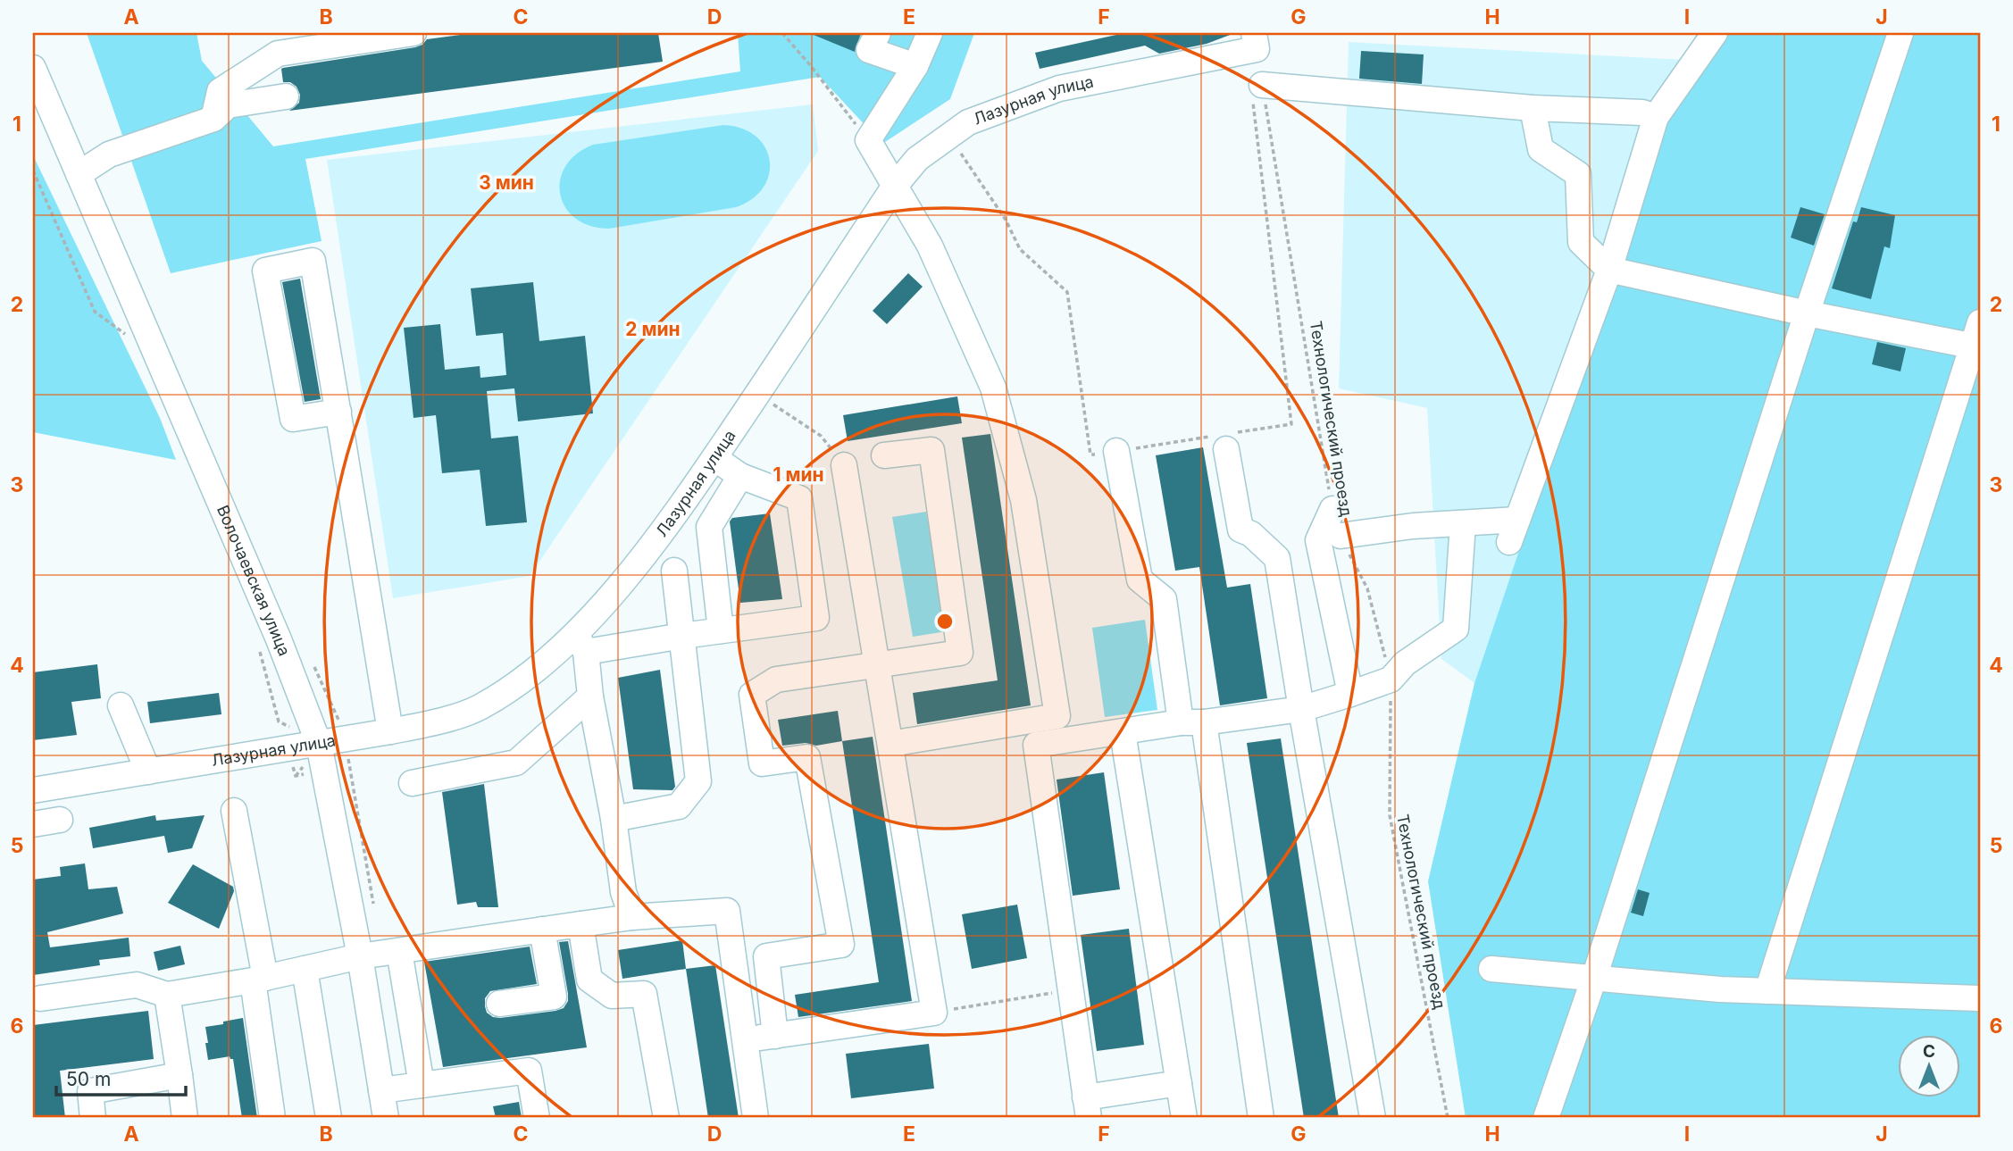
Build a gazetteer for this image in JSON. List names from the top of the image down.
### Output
{
  "streets": {
    "street": ["Лазурная улица", "Волочаевская улица"],
    "path": ["Технологический проезд"]
  },
  "crossings": [
    ["Лазурная улица", "Волочаевская улица"]
  ],
  "scale_bar": "50 m",
  "north": "top",
  "grid": {
    "columns": [
      "A",
      "B",
      "C",
      "D",
      "E",
      "F",
      "G",
      "H",
      "I",
      "J"
    ],
    "rows": [
      "1",
      "2",
      "3",
      "4",
      "5",
      "6"
    ]
  },
  "rings": ["3 мин", "2 мин", "1 мин"]
}
